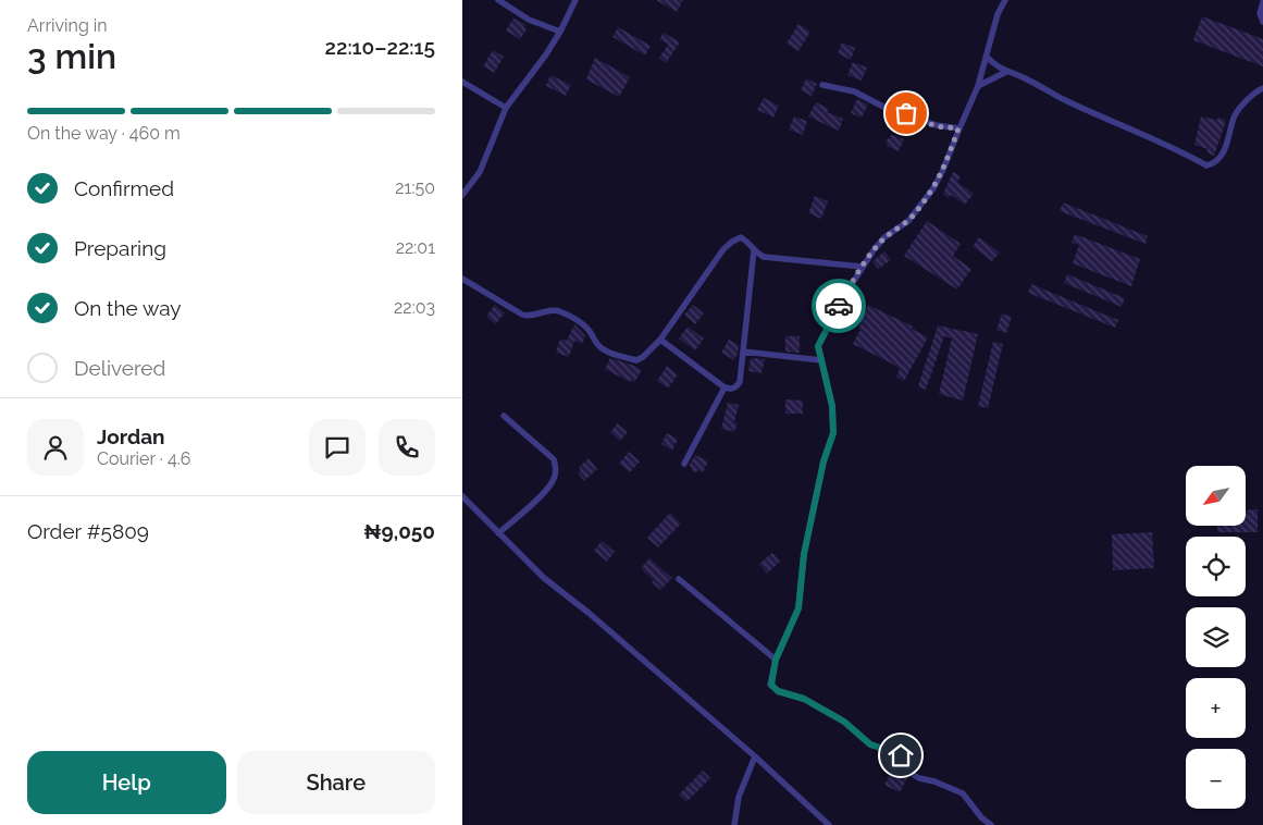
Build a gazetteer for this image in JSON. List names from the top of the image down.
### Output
{
  "north": "bottom left",
  "page": {
    "heading": ["3 min", "Arriving in", "22:10–22:15"],
    "panel": [
      "Jordan",
      "Courier · 4.6",
      "Order #5809",
      "₦9,050"
    ],
    "bar": "On the way · 460 m",
    "list": [
      ["Confirmed", "21:50"],
      ["Preparing", "22:01"],
      ["On the way", "22:03"],
      "Delivered"
    ],
    "map_buttons": ["+", "−"],
    "buttons": ["Help", "Share"]
  }
}
